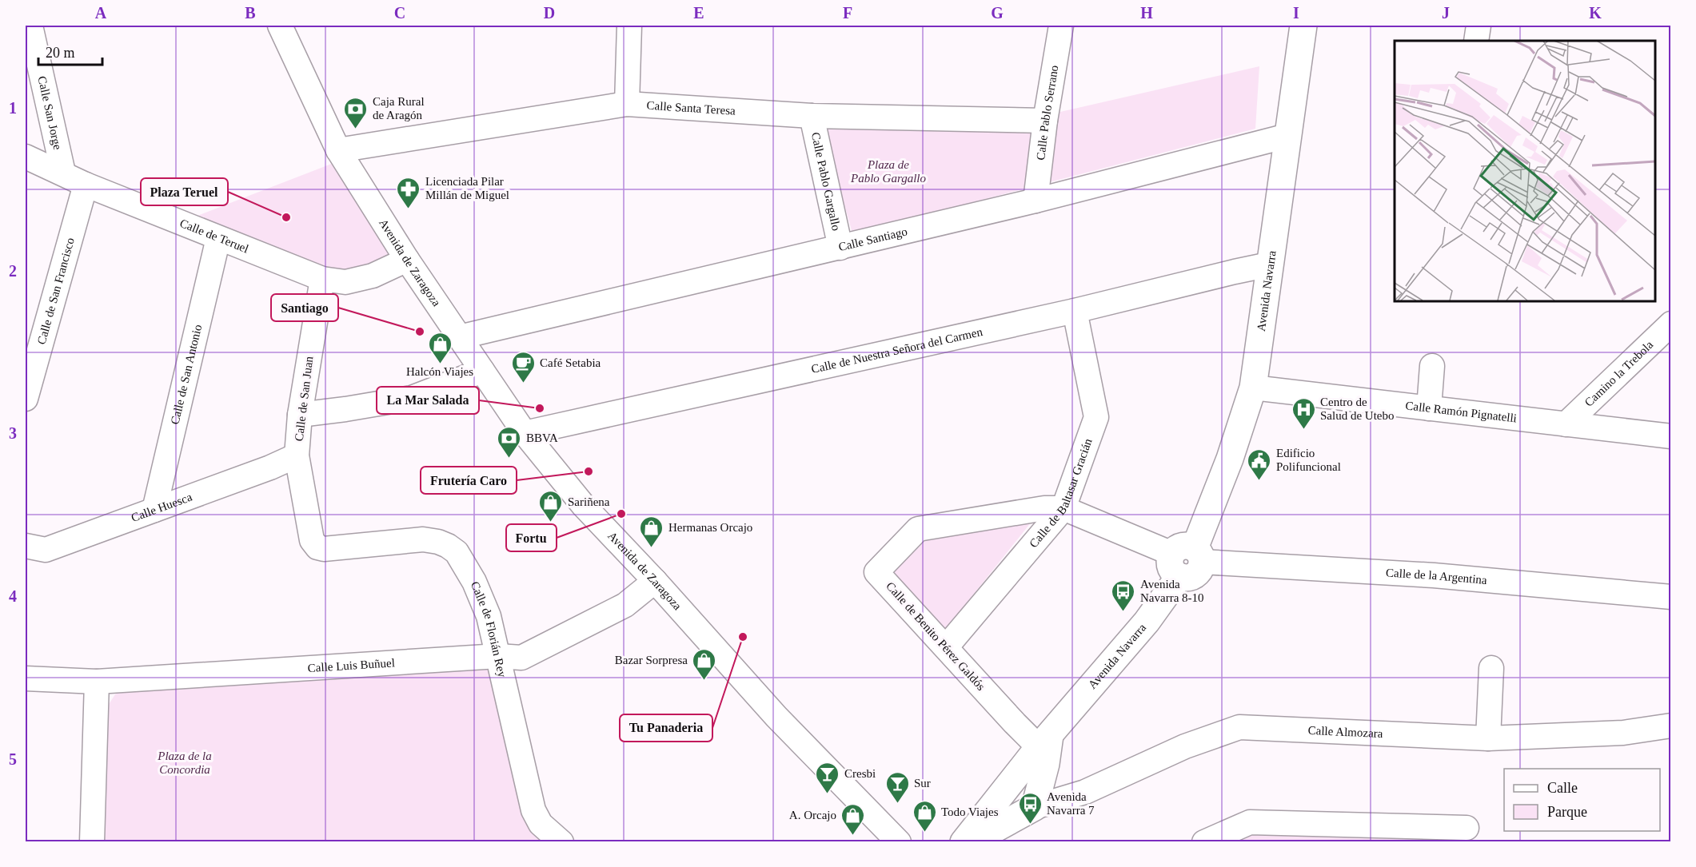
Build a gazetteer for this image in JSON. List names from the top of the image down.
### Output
{
  "streets": {
    "street": [
      "Calle Santa Teresa",
      "Calle Pablo Serrano",
      "Calle San Jorge",
      "Calle Pablo Gargallo",
      "Calle de Teruel",
      "Calle Santiago",
      "Avenida de Zaragoza",
      "Avenida Navarra",
      "Calle de San Francisco",
      "Calle de Nuestra Señora del Carmen",
      "Calle de San Antonio",
      "Camino la Trebola",
      "Calle de San Juan",
      "Calle Ramón Pignatelli",
      "Calle de Baltasar Gracián",
      "Calle Huesca",
      "Calle de la Argentina",
      "Calle de Florián Rey",
      "Calle de Benito Pérez Galdós",
      "Calle Luis Buñuel",
      "Calle Almozara"
    ]
  },
  "crossings": [
    ["Calle Santa Teresa", "Calle Pablo Serrano"],
    ["Calle Santa Teresa", "Calle Pablo Gargallo"],
    ["Calle Santa Teresa", "Avenida de Zaragoza"],
    ["Calle Pablo Serrano", "Calle Santiago"],
    ["Calle San Jorge", "Calle de Teruel"],
    ["Calle Pablo Gargallo", "Calle Santiago"],
    ["Calle de Teruel", "Avenida de Zaragoza"],
    ["Calle de Teruel", "Calle de San Francisco"],
    ["Calle de Teruel", "Calle de San Antonio"],
    ["Calle de Teruel", "Calle de San Juan"],
    ["Calle Santiago", "Avenida de Zaragoza"],
    ["Calle Santiago", "Avenida Navarra"],
    ["Avenida de Zaragoza", "Calle de Nuestra Señora del Carmen"],
    ["Avenida de Zaragoza", "Calle Luis Buñuel"],
    ["Avenida Navarra", "Calle de Nuestra Señora del Carmen"],
    ["Avenida Navarra", "Calle Ramón Pignatelli"],
    ["Avenida Navarra", "Calle de la Argentina"],
    ["Avenida Navarra", "Calle de Benito Pérez Galdós"],
    ["Calle de Nuestra Señora del Carmen", "Calle de Baltasar Gracián"],
    ["Calle de San Antonio", "Calle Huesca"],
    ["Camino la Trebola", "Calle Ramón Pignatelli"],
    ["Calle de San Juan", "Calle Huesca"],
    ["Calle de San Juan", "Calle de Florián Rey"],
    ["Calle de Baltasar Gracián", "Calle de Benito Pérez Galdós"],
    ["Calle de la Argentina", "Calle de Benito Pérez Galdós"],
    ["Calle de Florián Rey", "Calle Luis Buñuel"]
  ],
  "parks": ["Plaza de Pablo Gargallo", "Plaza de la Concordia"],
  "places": {
    "bank": ["Caja Rural de Aragón", "BBVA"],
    "pharmacy": ["Licenciada Pilar Millán de Miguel"],
    "other": [
      "Plaza Teruel",
      "Santiago",
      "La Mar Salada",
      "Frutería Caro",
      "Fortu",
      "Tu Panaderia"
    ],
    "shop": [
      "Halcón Viajes",
      "Sariñena",
      "Hermanas Orcajo",
      "Bazar Sorpresa",
      "Todo Viajes",
      "A. Orcajo"
    ],
    "cafe": ["Café Setabia"],
    "hospital": ["Centro de Salud de Utebo"],
    "public building": ["Edificio Polifuncional"],
    "bus stop": ["Avenida Navarra 8-10", "Avenida Navarra 7"],
    "bar": ["Cresbi", "Sur"]
  },
  "legend": ["Calle", "Parque"],
  "scale_bar": "20 m",
  "grid": {
    "columns": [
      "A",
      "B",
      "C",
      "D",
      "E",
      "F",
      "G",
      "H",
      "I",
      "J",
      "K"
    ],
    "rows": [
      "1",
      "2",
      "3",
      "4",
      "5"
    ]
  }
}
